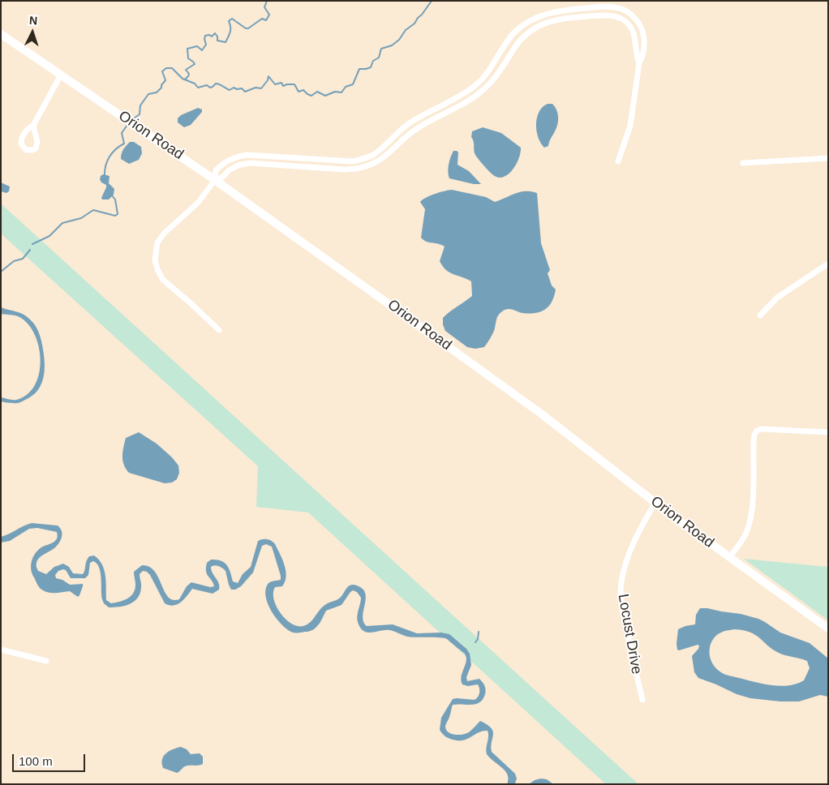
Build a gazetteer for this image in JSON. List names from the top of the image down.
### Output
{
  "streets": {
    "main road": ["Orion Road"],
    "street": ["Locust Drive"]
  },
  "crossings": [
    ["Orion Road", "Locust Drive"]
  ],
  "scale_bar": "100 m",
  "north": "top"
}
